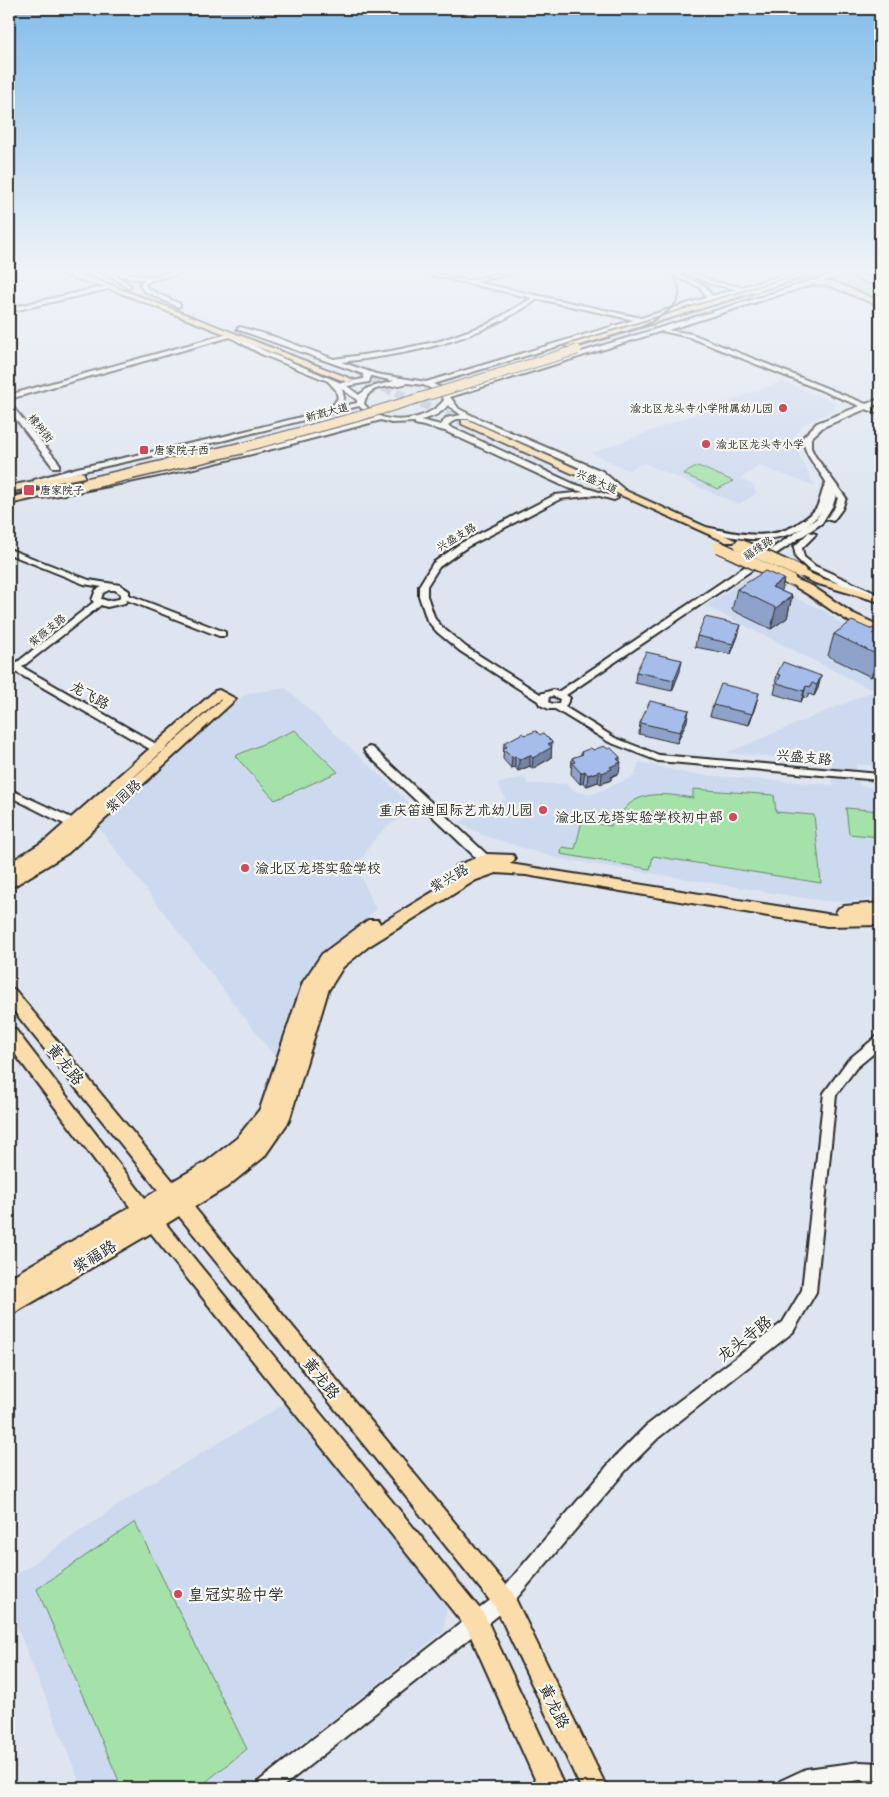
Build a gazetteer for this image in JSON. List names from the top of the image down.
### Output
{
  "streets": {
    "main road": [
      "新溉大道",
      "兴盛大道",
      "紫园路",
      "紫兴路",
      "黄龙路",
      "紫福路"
    ],
    "street": [
      "橡树街",
      "兴盛支路",
      "福缘路",
      "紫薇支路",
      "龙飞路",
      "龙头寺路"
    ]
  },
  "crossings": [
    ["兴盛支路", "福缘路"],
    ["紫薇支路", "龙飞路"],
    ["龙飞路", "紫园路"],
    ["紫兴路", "黄龙路"],
    ["紫兴路", "紫福路"],
    ["黄龙路", "紫福路"],
    ["黄龙路", "龙头寺路"]
  ],
  "places": {
    "other": [
      "渝北区龙头寺小学附属幼儿园",
      "渝北区龙头寺小学",
      "重庆笛迪国际艺术幼儿园",
      "渝北区龙塔实验学校初中部",
      "渝北区龙塔实验学校",
      "皇冠实验中学"
    ],
    "transit": ["唐家院子西", "唐家院子"]
  }
}
